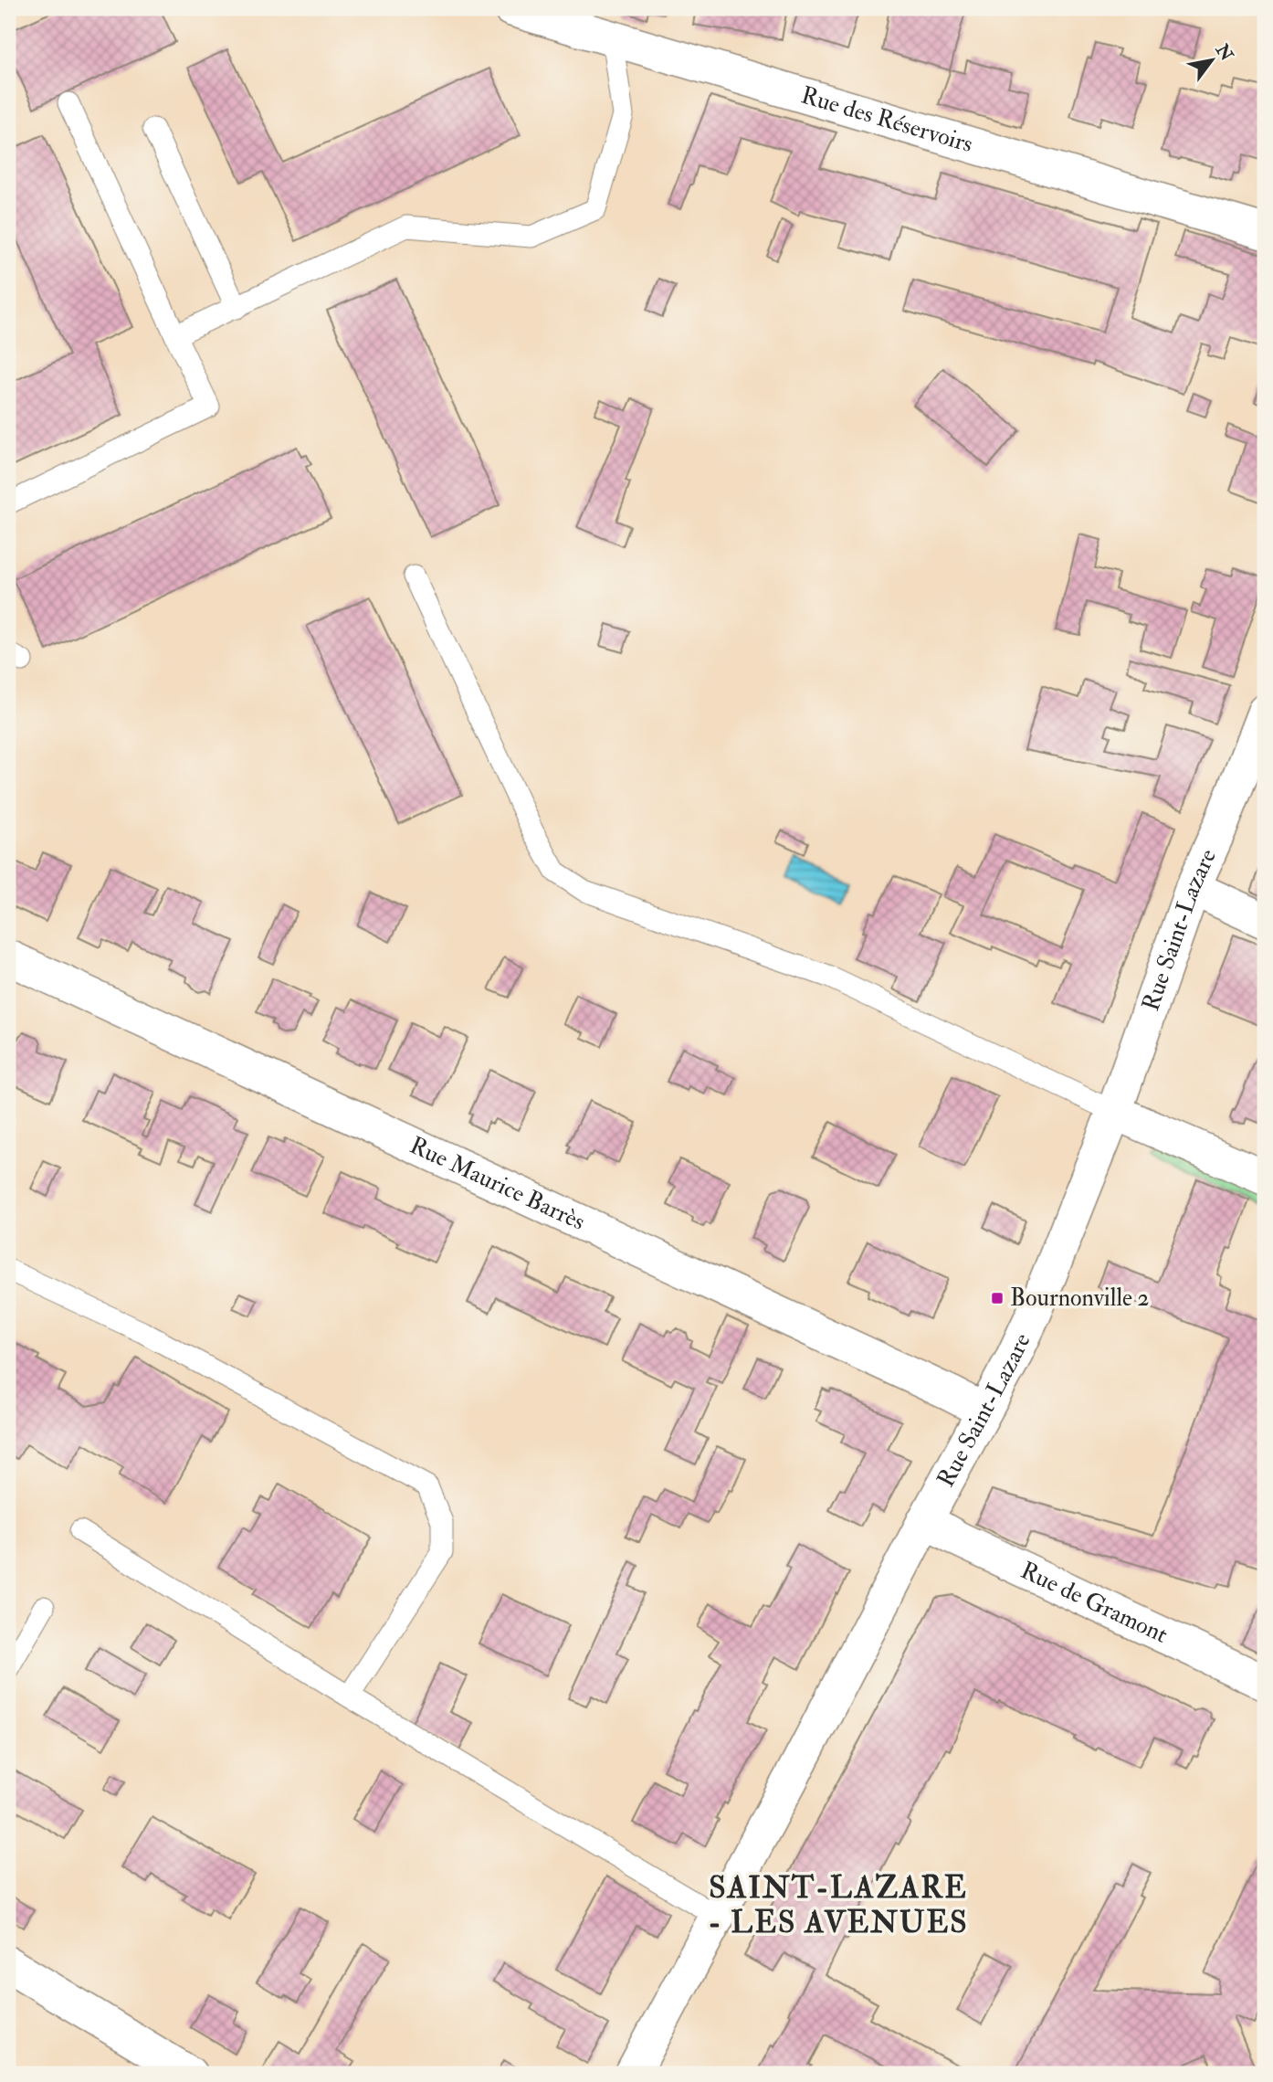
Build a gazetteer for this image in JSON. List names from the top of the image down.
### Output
{
  "streets": {
    "street": [
      "Rue des Réservoirs",
      "Rue Saint-Lazare",
      "Rue Maurice Barrès",
      "Rue de Gramont"
    ]
  },
  "crossings": [
    ["Rue Saint-Lazare", "Rue Maurice Barrès"],
    ["Rue Saint-Lazare", "Rue de Gramont"]
  ],
  "districts": ["SAINT-LAZARE - LES AVENUES"],
  "places": {
    "transit": ["Bournonville 2"]
  },
  "north": "top right"
}
